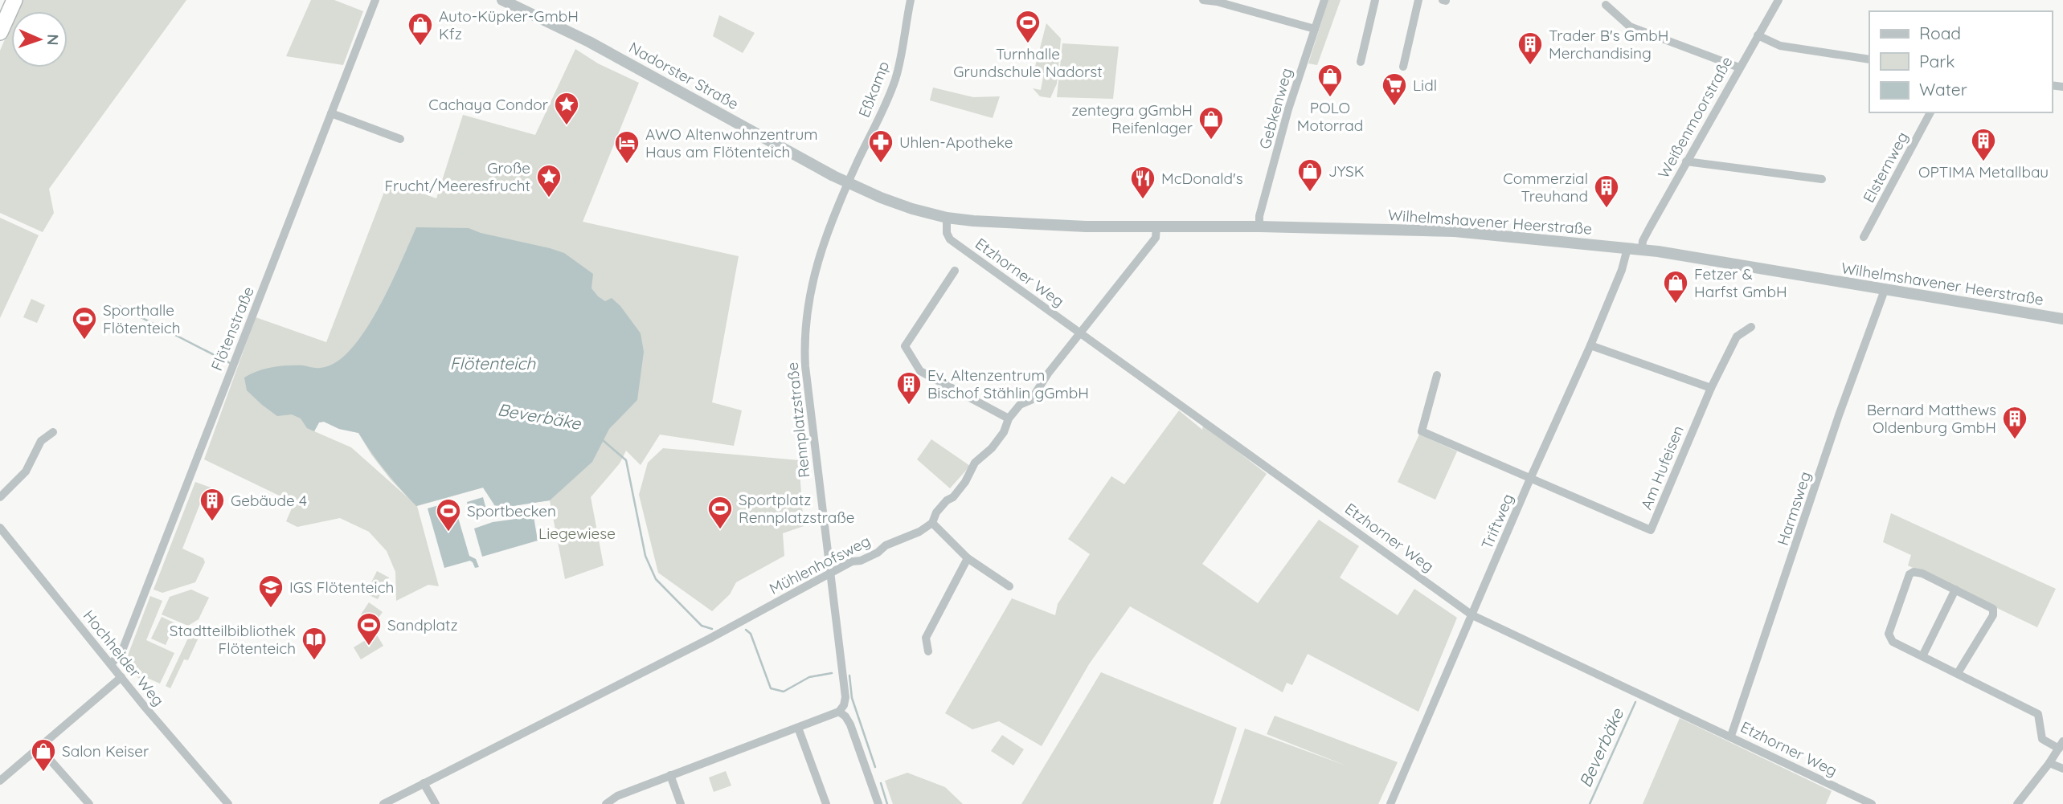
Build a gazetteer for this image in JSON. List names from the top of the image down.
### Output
{
  "streets": {
    "street": [
      "Nadorster Straße",
      "Eßkamp",
      "Gebkenweg",
      "Weißenmoorstraße",
      "Elsternweg",
      "Wilhelmshavener Heerstraße",
      "Etzhorner Weg",
      "Flötenstraße",
      "Rennplatzstraße",
      "Am Hufeisen",
      "Harmsweg",
      "Triftweg",
      "Mühlenhofsweg",
      "Hochheider Weg"
    ]
  },
  "crossings": [
    ["Nadorster Straße", "Eßkamp"],
    ["Nadorster Straße", "Wilhelmshavener Heerstraße"],
    ["Nadorster Straße", "Rennplatzstraße"],
    ["Eßkamp", "Wilhelmshavener Heerstraße"],
    ["Eßkamp", "Rennplatzstraße"],
    ["Gebkenweg", "Wilhelmshavener Heerstraße"],
    ["Weißenmoorstraße", "Wilhelmshavener Heerstraße"],
    ["Wilhelmshavener Heerstraße", "Etzhorner Weg"],
    ["Wilhelmshavener Heerstraße", "Rennplatzstraße"],
    ["Wilhelmshavener Heerstraße", "Harmsweg"],
    ["Wilhelmshavener Heerstraße", "Triftweg"],
    ["Wilhelmshavener Heerstraße", "Mühlenhofsweg"],
    ["Etzhorner Weg", "Harmsweg"],
    ["Etzhorner Weg", "Triftweg"],
    ["Etzhorner Weg", "Mühlenhofsweg"],
    ["Flötenstraße", "Hochheider Weg"],
    ["Rennplatzstraße", "Mühlenhofsweg"],
    ["Am Hufeisen", "Triftweg"]
  ],
  "water": ["Flötenteich", "Beverbäke"],
  "parks": ["Liegewiese"],
  "places": {
    "sports": [
      "Turnhalle Grundschule Nadorst",
      "Sporthalle Flötenteich",
      "Sportplatz Rennplatzstraße",
      "Sportbecken",
      "Sandplatz"
    ],
    "shop": [
      "Auto-Küpker-GmbH Kfz",
      "POLO Motorrad",
      "zentegra gGmbH Reifenlager",
      "JYSK",
      "Fetzer & Harfst GmbH",
      "Salon Keiser"
    ],
    "building": [
      "Trader B's GmbH Merchandising",
      "OPTIMA Metallbau",
      "Commerzial Treuhand",
      "Ev. Altenzentrum Bischof Stählin gGmbH",
      "Bernard Matthews Oldenburg GmbH",
      "Gebäude 4"
    ],
    "supermarket": ["Lidl"],
    "place": ["Cachaya Condor", "Große Frucht/Meeresfrucht"],
    "pharmacy": ["Uhlen-Apotheke"],
    "hotel": ["AWO Altenwohnzentrum Haus am Flötenteich"],
    "restaurant": ["McDonald's"],
    "school or university": ["IGS Flötenteich"],
    "library": ["Stadtteilbibliothek Flötenteich"]
  },
  "legend": ["Road", "Park", "Water"],
  "north": "right"
}
